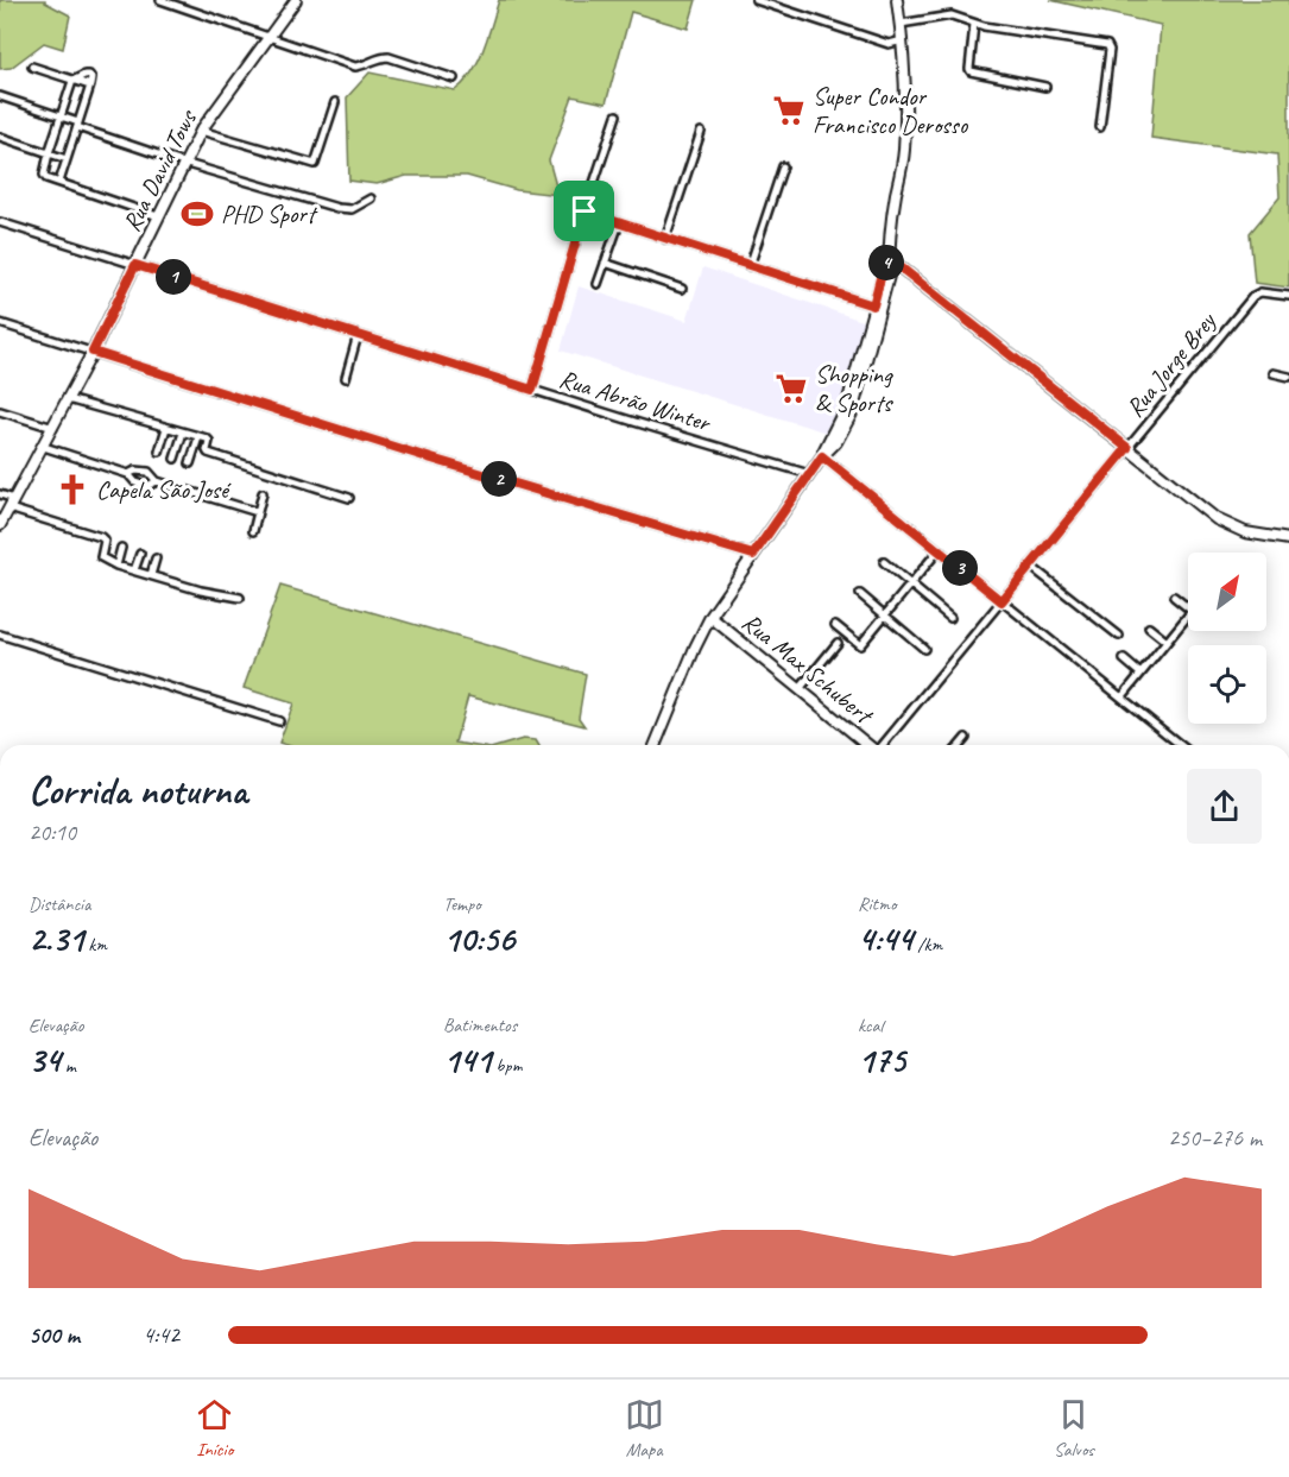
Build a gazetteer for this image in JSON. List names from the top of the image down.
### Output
{
  "streets": {
    "main road": ["Rua David Tows", "Rua Max Schubert"],
    "street": ["Rua Jorge Brey", "Rua Abrão Winter"]
  },
  "crossings": [
    ["Rua David Tows", "Rua Abrão Winter"]
  ],
  "places": {
    "supermarket": ["Super Condor Francisco Derosso", "Shopping & Sports"],
    "sports": ["PHD Sport"],
    "church": ["Capela São José"]
  },
  "north": "top right",
  "page": {
    "pins": [
      "4",
      "1",
      "2",
      "3"
    ],
    "heading": ["Corrida noturna", "20:10"],
    "stats": [
      ["Distância", "2.31 km"],
      ["Tempo", "10:56"],
      ["Ritmo", "4:44 /km"],
      ["Elevação", "34 m"],
      ["Batimentos", "141 bpm"],
      ["kcal", "175"]
    ],
    "chart": ["Elevação", "250–276 m"],
    "list": [
      {
        "name": "500 m",
        "note": "4:42"
      }
    ],
    "tabs": ["Início", "Mapa", "Salvos"]
  }
}
